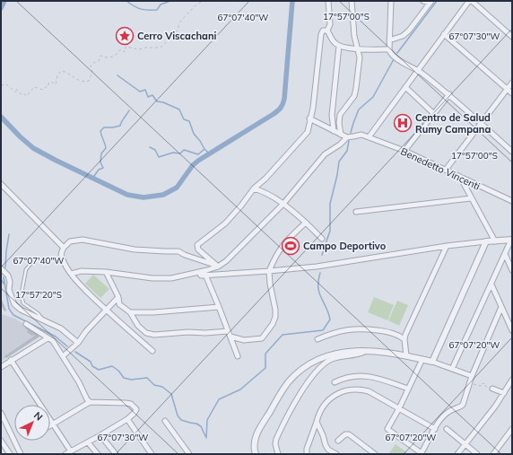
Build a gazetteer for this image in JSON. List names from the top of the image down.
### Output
{
  "streets": {
    "street": ["Benedetto Vincenti"]
  },
  "places": {
    "place": ["Cerro Viscachani"],
    "hospital": ["Centro de Salud Rumy Campana"],
    "sports": ["Campo Deportivo"]
  },
  "north": "top right",
  "coordinates": [
    "17°57'00\"S",
    "67°07'40\"W",
    "67°07'30\"W",
    "17°57'20\"S",
    "67°07'20\"W"
  ]
}
